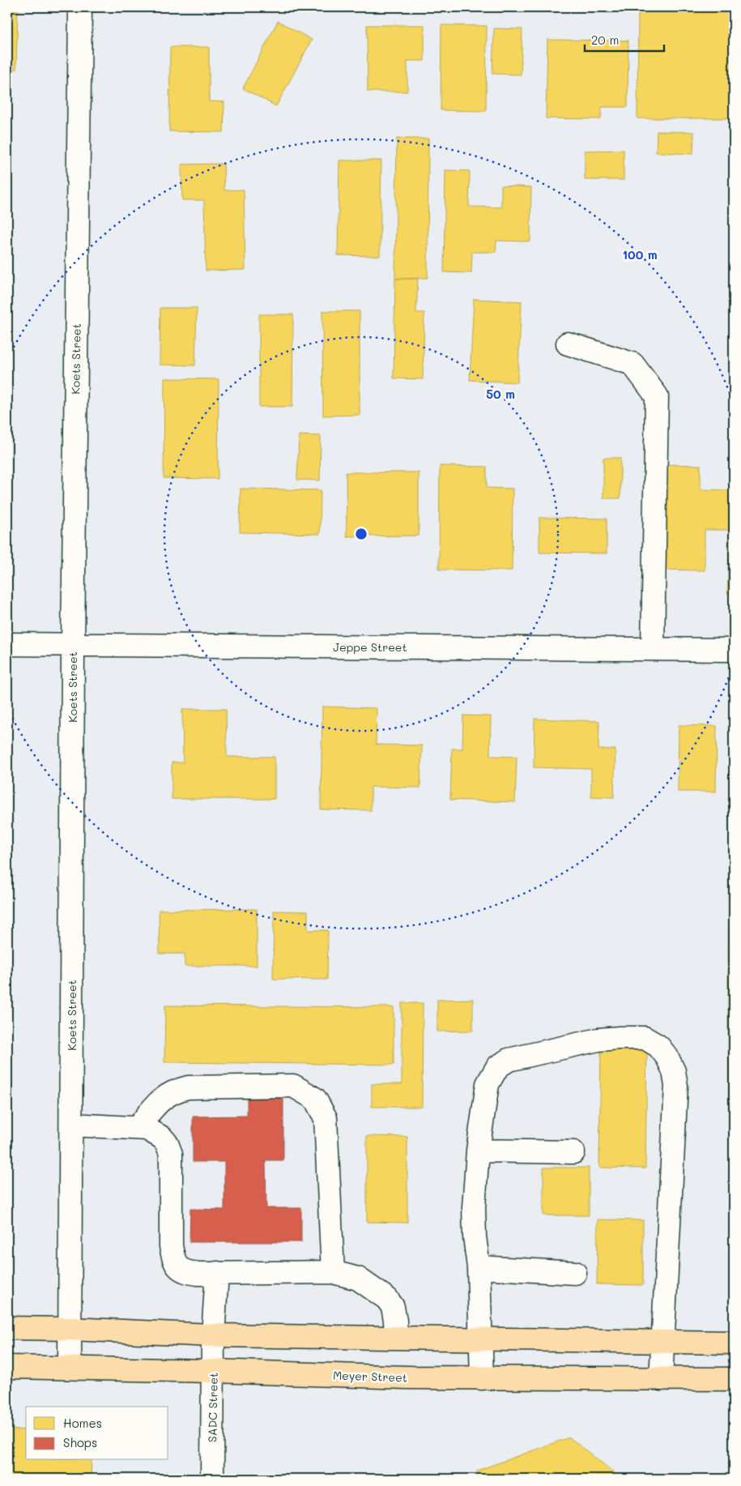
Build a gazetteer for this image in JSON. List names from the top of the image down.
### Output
{
  "streets": {
    "main road": ["Meyer Street"],
    "street": ["Koets Street", "Jeppe Street", "SADC Street"]
  },
  "crossings": [
    ["Koets Street", "Jeppe Street"],
    ["Koets Street", "Meyer Street"],
    ["Meyer Street", "SADC Street"]
  ],
  "legend": ["Homes", "Shops"],
  "scale_bar": "20 m",
  "rings": ["100 m", "50 m"]
}
